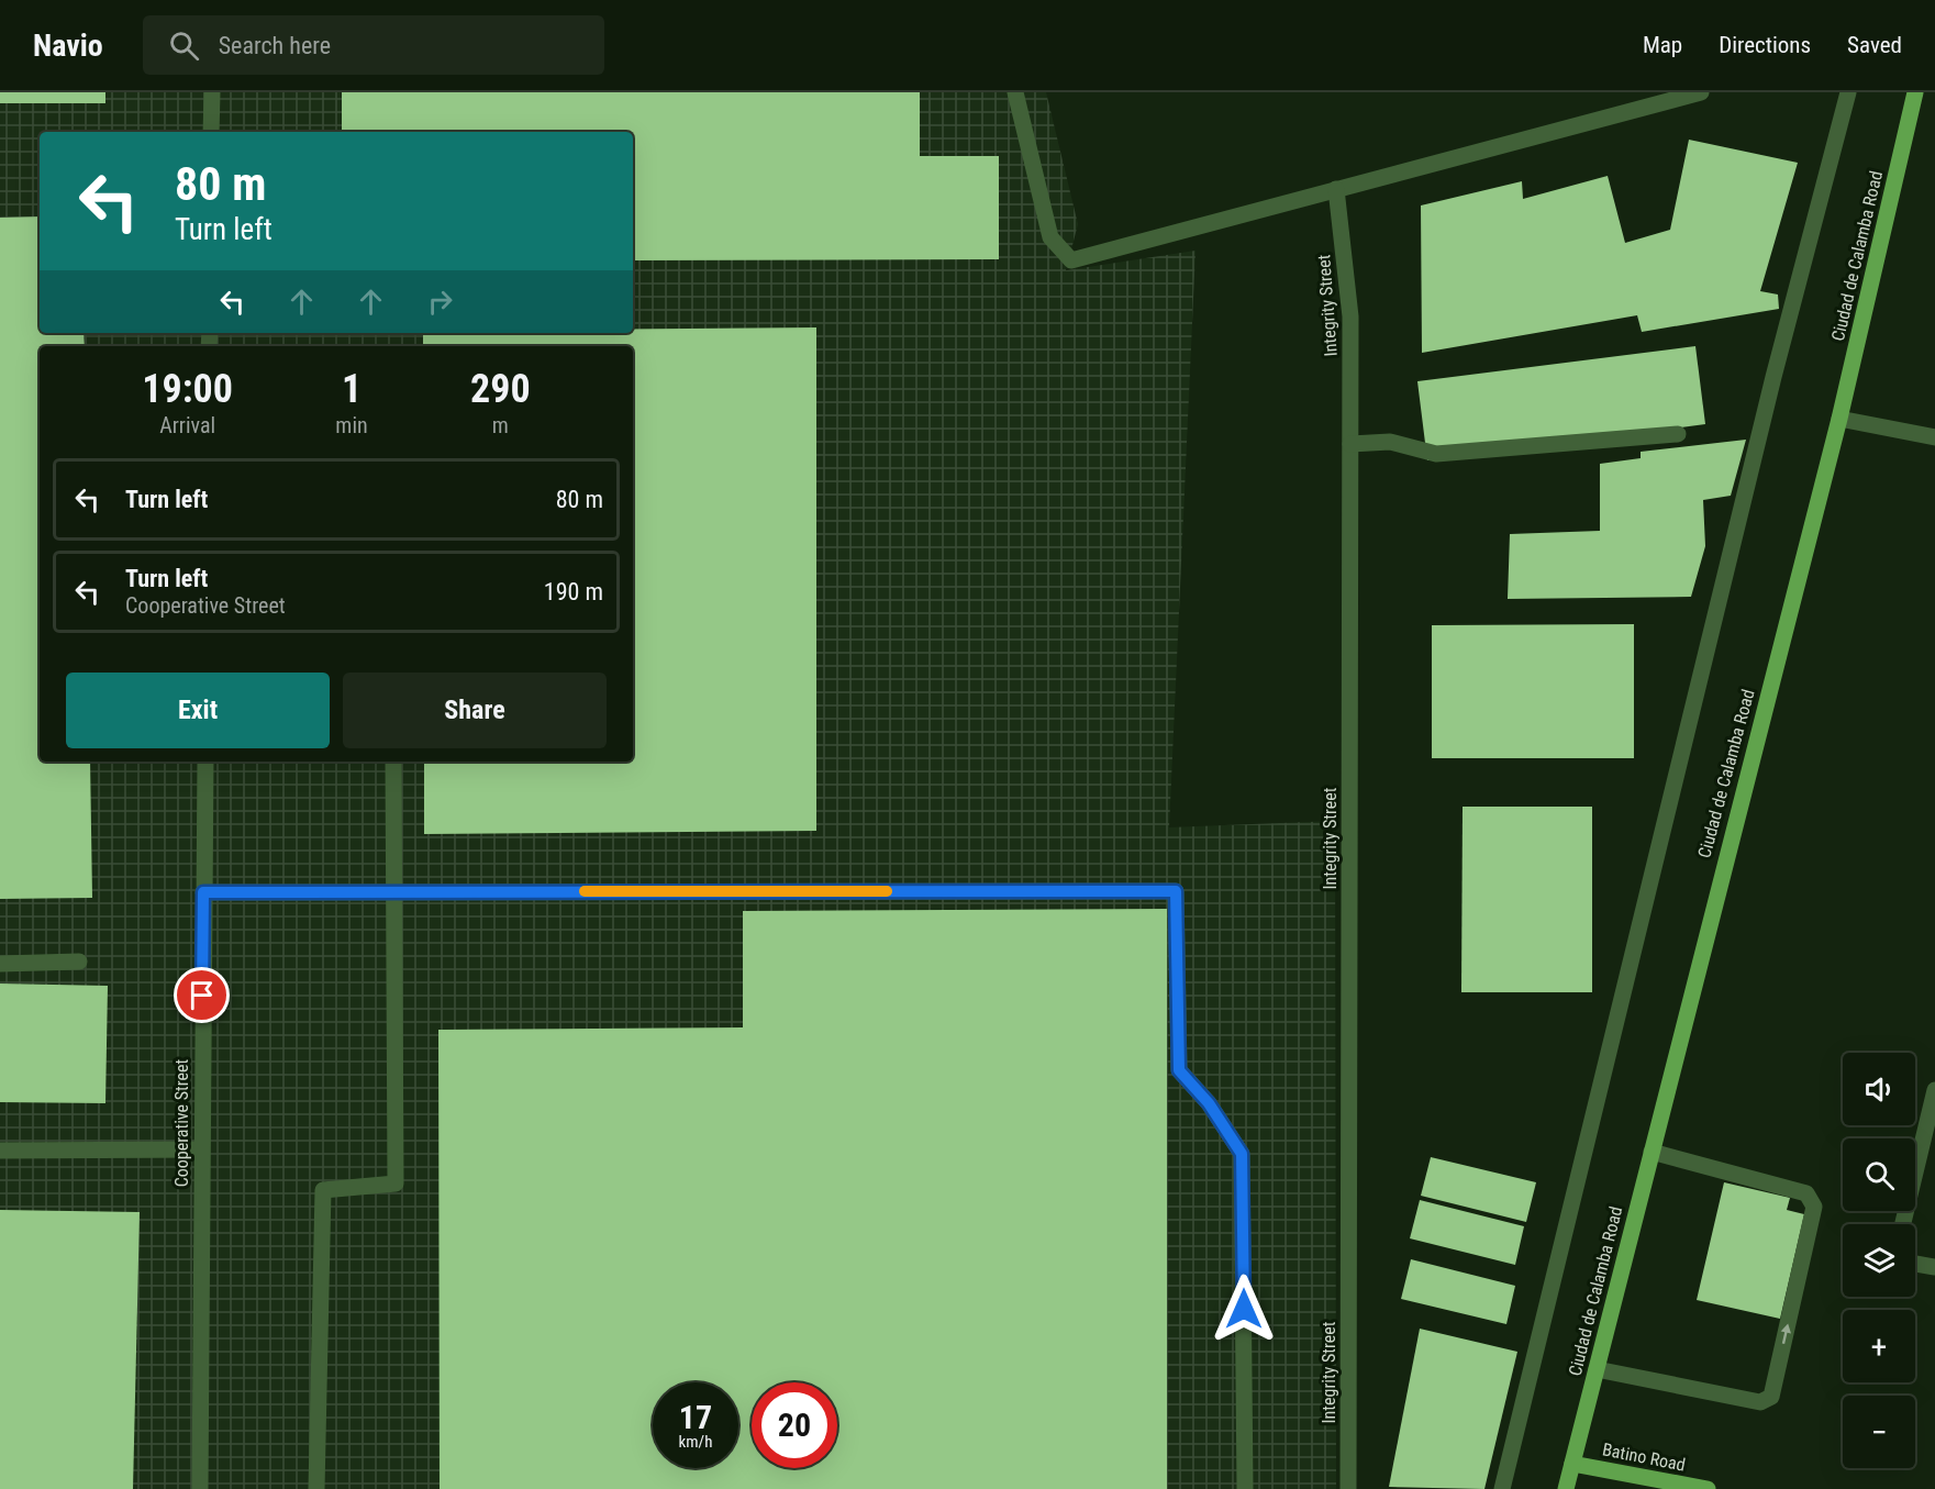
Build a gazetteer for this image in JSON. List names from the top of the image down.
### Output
{
  "streets": {
    "main road": ["Ciudad de Calamba Road", "Batino Road"],
    "street": ["Integrity Street", "Cooperative Street"]
  },
  "crossings": [
    ["Ciudad de Calamba Road", "Batino Road"]
  ],
  "page": {
    "header": "Navio",
    "search": "Search here",
    "nav": ["Map", "Directions", "Saved"],
    "turn": ["80 m", "Turn left"],
    "eta": [
      "19:00",
      "Arrival",
      "1",
      "min",
      "290",
      "m"
    ],
    "list": [
      {
        "name": "Turn left",
        "value": "80 m"
      },
      {
        "name": "Turn left",
        "note": "Cooperative Street",
        "value": "190 m"
      }
    ],
    "buttons": ["Exit", "Share"],
    "map_buttons": ["+", "−"],
    "speed": "17 km/h",
    "limit": "20"
  }
}
